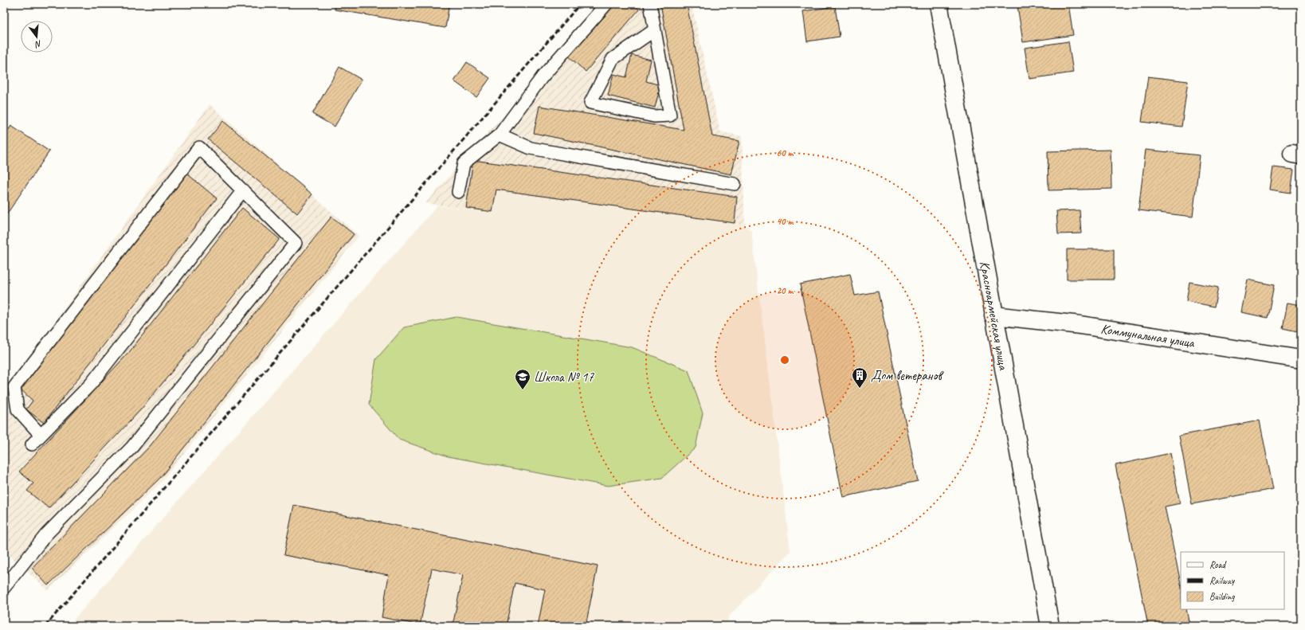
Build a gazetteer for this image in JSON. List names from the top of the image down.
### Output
{
  "streets": {
    "street": ["Красноармейская улица", "Коммунальная улица"]
  },
  "crossings": [
    ["Красноармейская улица", "Коммунальная улица"]
  ],
  "places": {
    "building": ["Дом ветеранов"],
    "school or university": ["Школа № 17"]
  },
  "legend": ["Road", "Railway", "Building"],
  "north": "bottom",
  "rings": ["60 m", "40 m", "20 m"]
}
